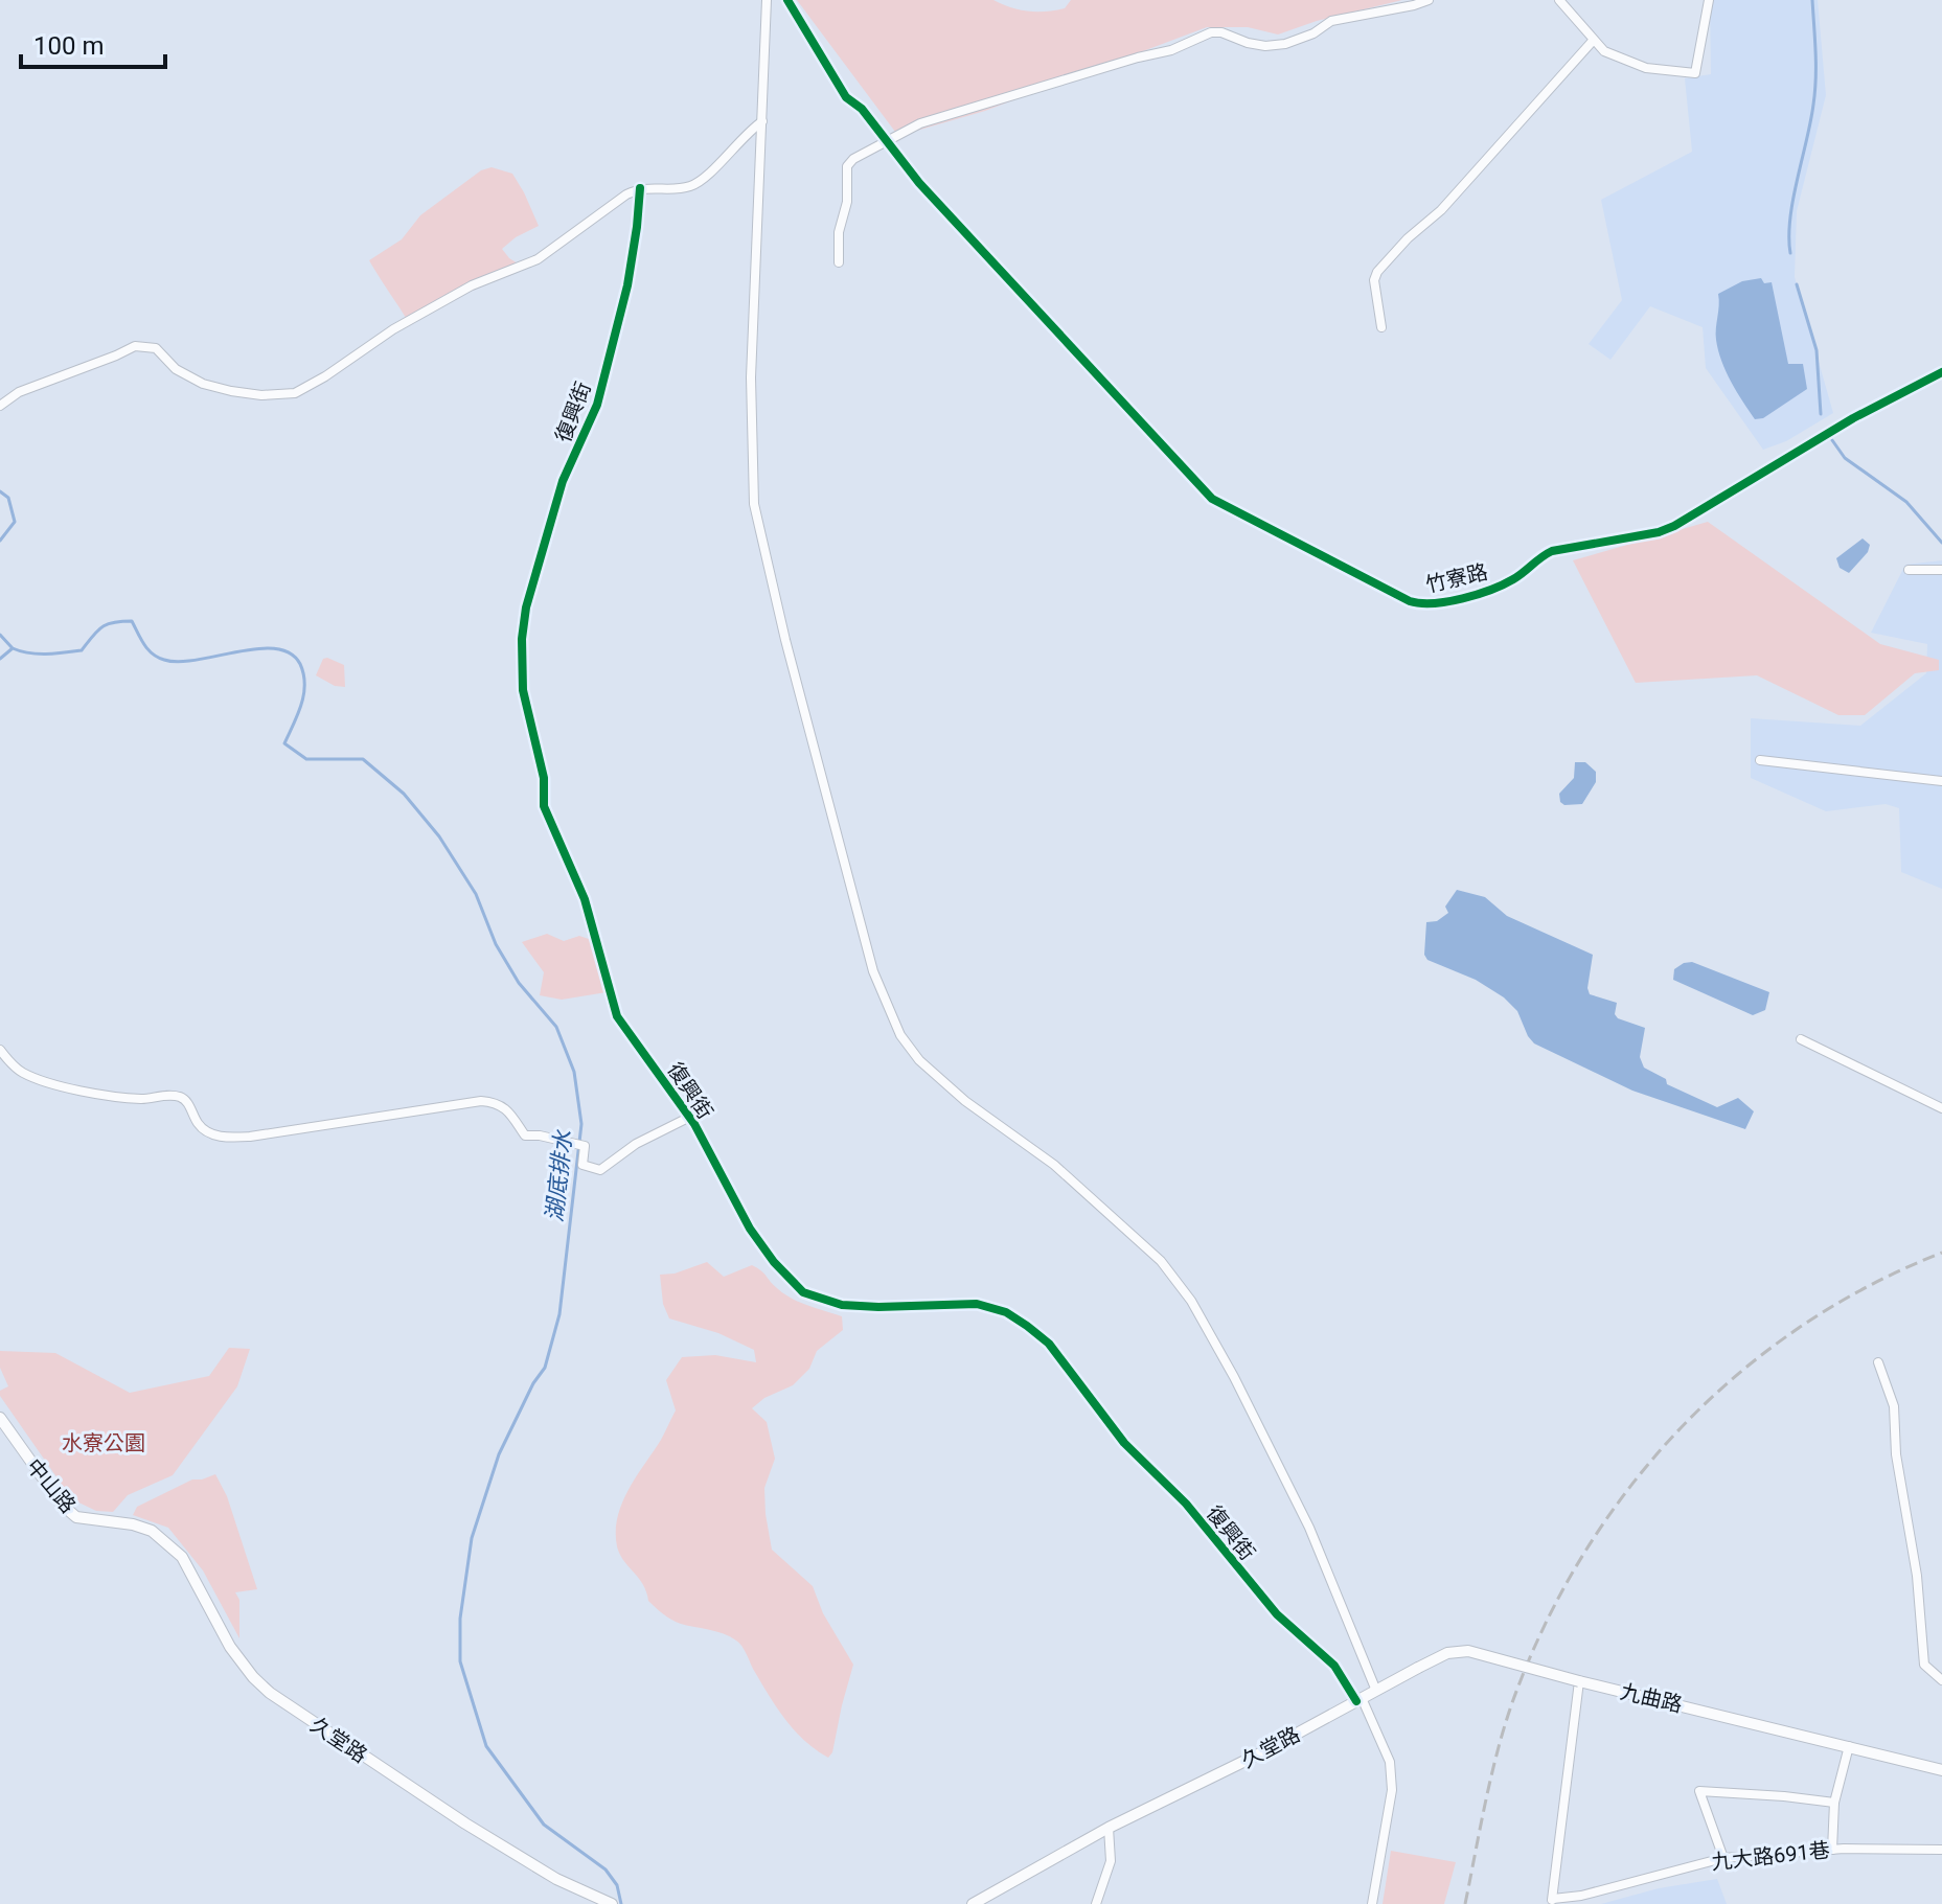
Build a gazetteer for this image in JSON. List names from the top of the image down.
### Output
{
  "streets": {
    "street": [
      "復興街",
      "竹寮路",
      "中山路",
      "九曲路",
      "久堂路",
      "九大路691巷"
    ]
  },
  "crossings": [
    ["復興街", "久堂路"],
    ["中山路", "久堂路"],
    ["九曲路", "久堂路"]
  ],
  "water": ["湖底排水"],
  "parks": ["水寮公園"],
  "scale_bar": "100 m"
}
